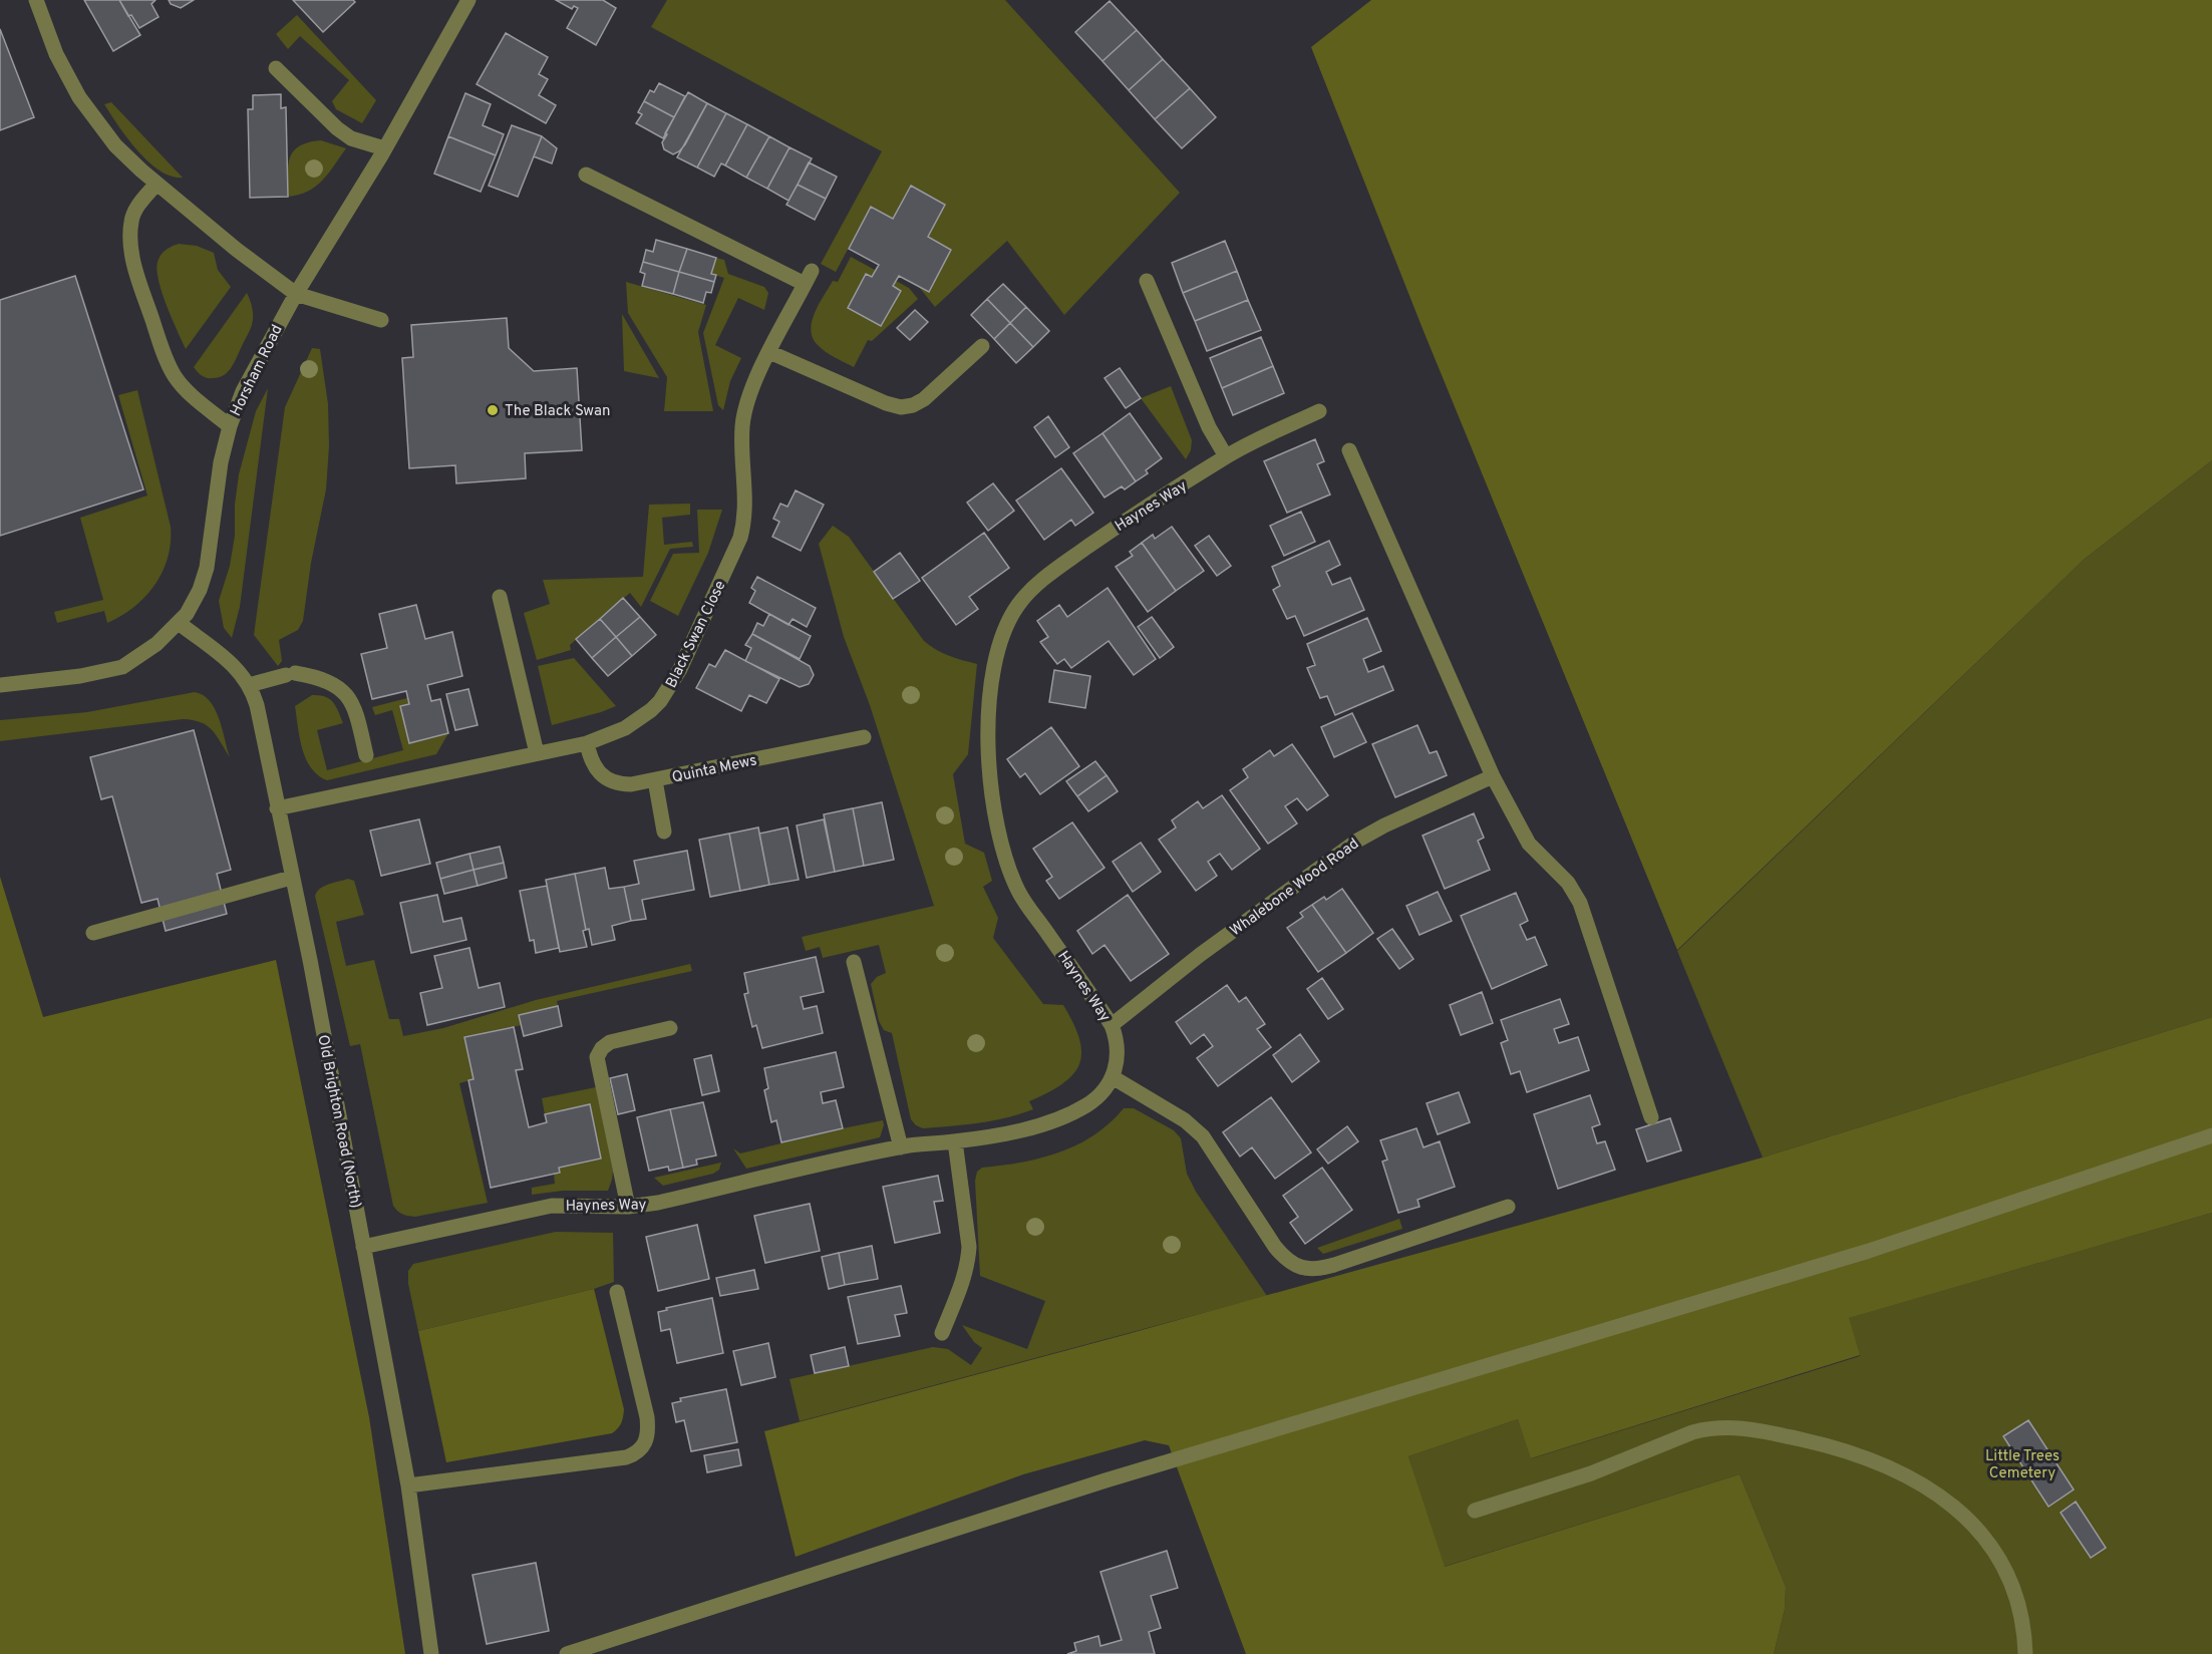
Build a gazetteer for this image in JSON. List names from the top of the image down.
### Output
{
  "streets": {
    "street": [
      "Horsham Road",
      "Haynes Way",
      "Black Swan Close",
      "Quinta Mews",
      "Whalebone Wood Road",
      "Old Brighton Road (North)"
    ]
  },
  "crossings": [
    ["Horsham Road", "Old Brighton Road (North)"],
    ["Haynes Way", "Whalebone Wood Road"],
    ["Haynes Way", "Old Brighton Road (North)"],
    ["Black Swan Close", "Quinta Mews"],
    ["Black Swan Close", "Old Brighton Road (North)"]
  ],
  "parks": ["Little Trees Cemetery"],
  "places": ["The Black Swan"]
}
